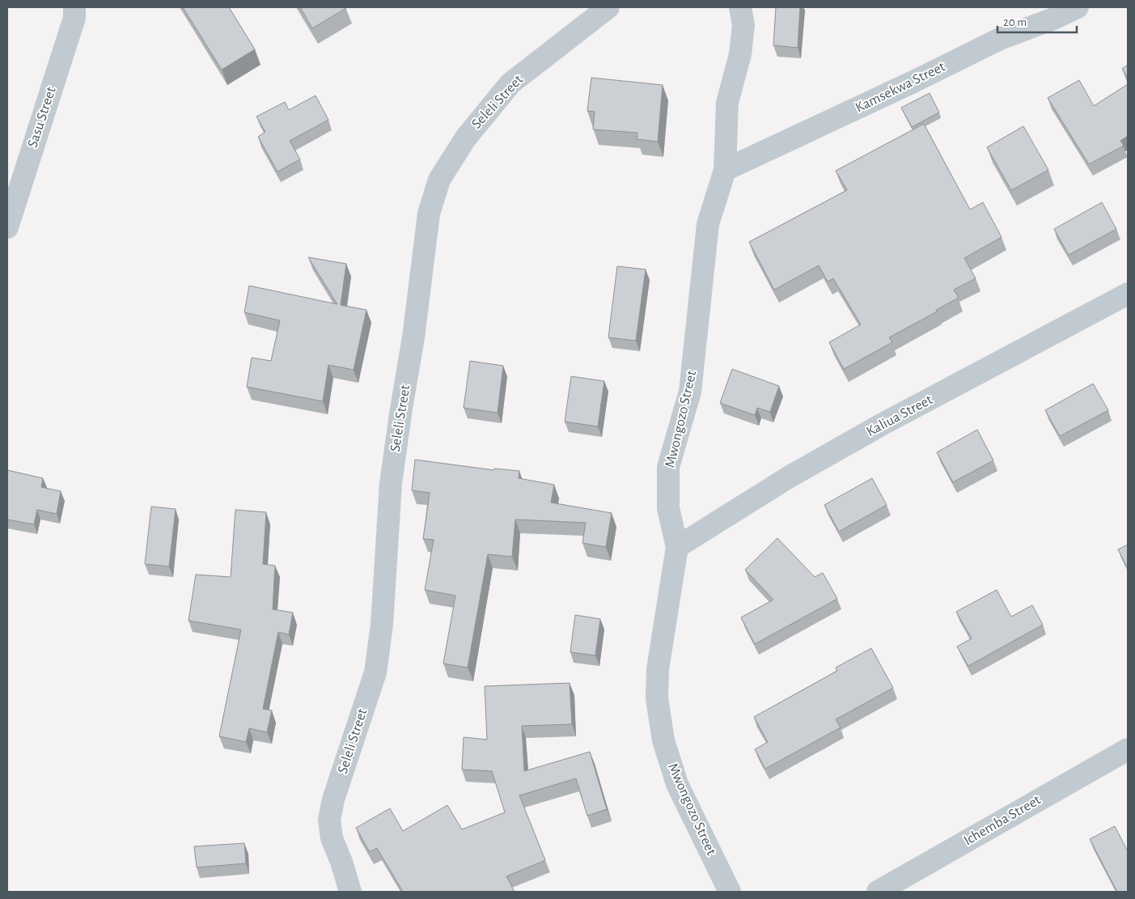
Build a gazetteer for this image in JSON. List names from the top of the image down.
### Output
{
  "streets": {
    "street": [
      "Kamsekwa Street",
      "Seleli Street",
      "Sasu Street",
      "Kaliua Street",
      "Mwongozo Street",
      "Ichemba Street"
    ]
  },
  "crossings": [
    ["Kamsekwa Street", "Mwongozo Street"],
    ["Kaliua Street", "Mwongozo Street"]
  ],
  "scale_bar": "20 m"
}
